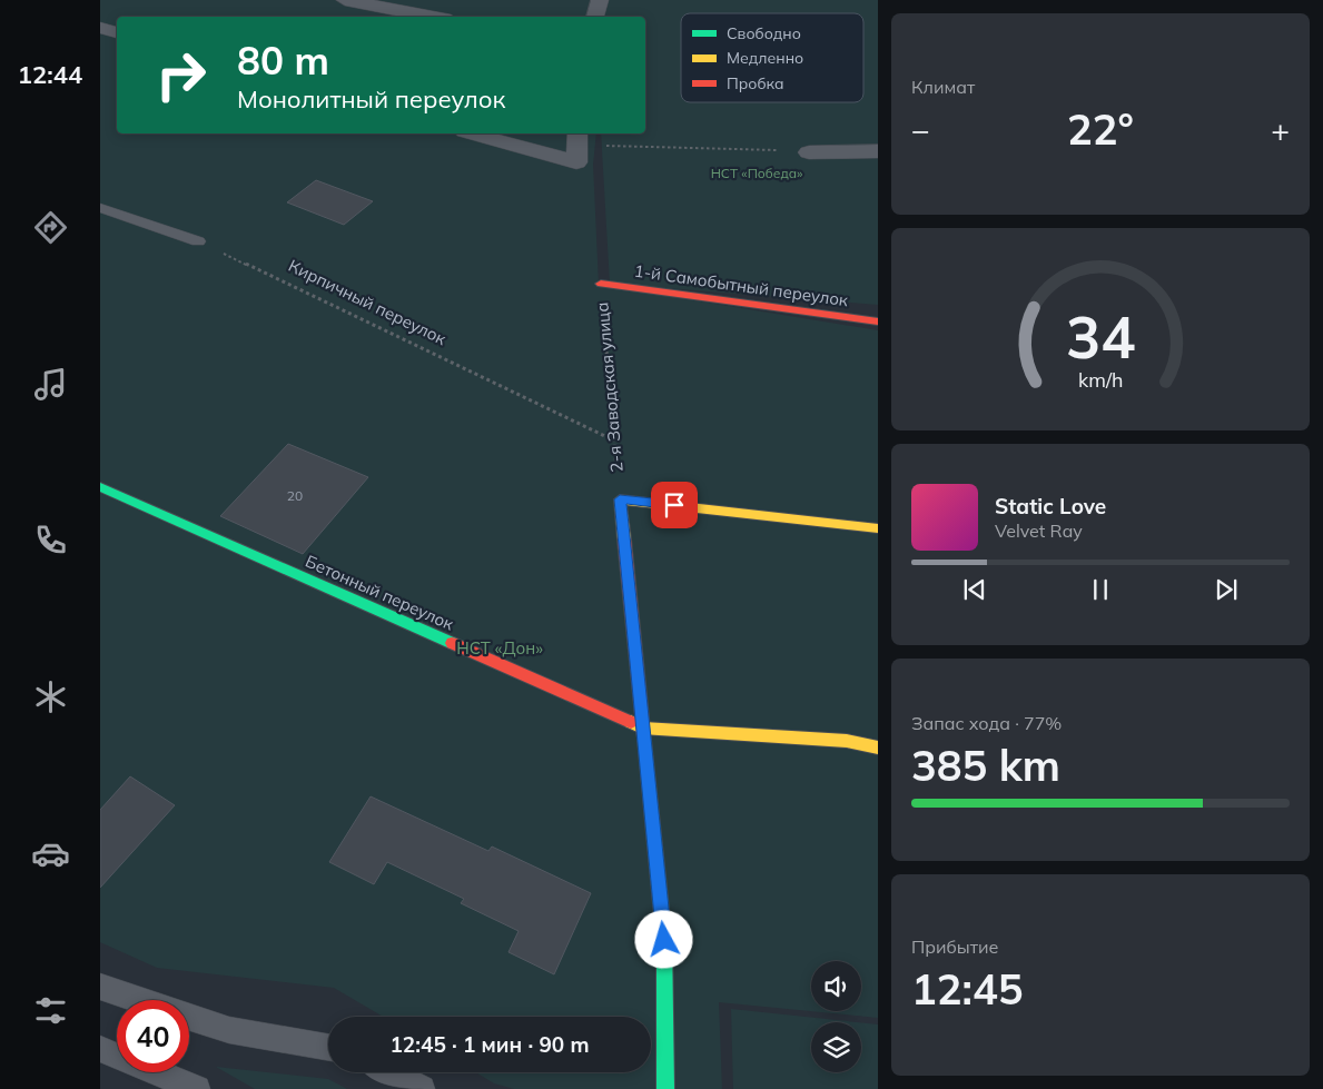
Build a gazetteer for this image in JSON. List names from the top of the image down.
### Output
{
  "streets": {
    "street": ["1-й Самобытный переулок", "Бетонный переулок"],
    "path": ["Кирпичный переулок", "2-я Заводская улица"]
  },
  "crossings": [
    ["1-й Самобытный переулок", "2-я Заводская улица"],
    ["Кирпичный переулок", "2-я Заводская улица"]
  ],
  "parks": ["НСТ «Победа»", "НСТ «Дон»"],
  "house_numbers": ["20"],
  "legend": ["Свободно", "Медленно", "Пробка"],
  "page": {
    "tabs": "12:44",
    "tile": [
      "Климат",
      ["Запас хода · 77%", "385 km"],
      ["Прибытие", "12:45"]
    ],
    "turn": ["80 m", "Монолитный переулок"],
    "heat": ["−", "22°", "+"],
    "song": ["Static Love", "Velvet Ray"],
    "limit": "40",
    "trip": "12:45 · 1 мин · 90 m",
    "gauge": ["34", "km/h"]
  }
}
